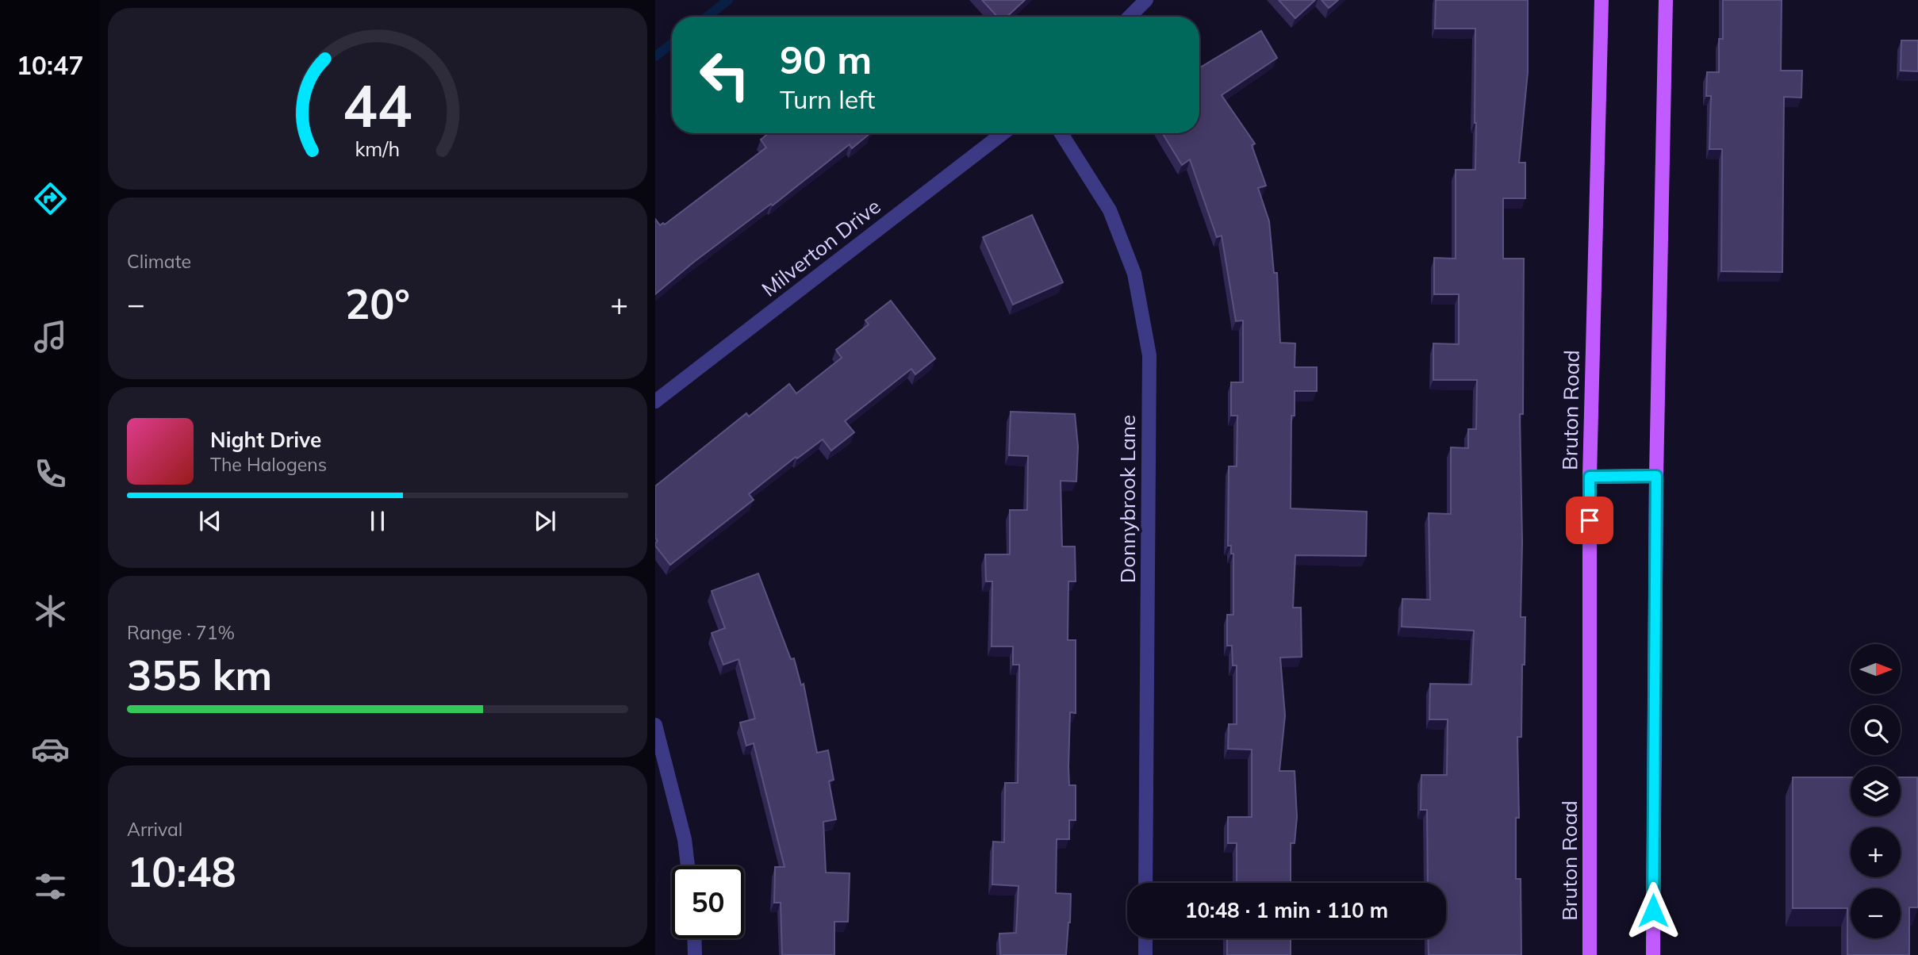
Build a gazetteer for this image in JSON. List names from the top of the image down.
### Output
{
  "streets": {
    "main road": ["Bruton Road"],
    "street": ["Milverton Drive", "Donnybrook Lane"]
  },
  "north": "right",
  "page": {
    "tabs": "10:47",
    "turn": ["90 m", "Turn left"],
    "tile": [
      "Climate",
      ["Range · 71%", "355 km"],
      ["Arrival", "10:48"]
    ],
    "heat": ["−", "20°", "+"],
    "song": ["Night Drive", "The Halogens"],
    "map_buttons": ["+", "−"],
    "limit": "50",
    "trip": "10:48 · 1 min · 110 m",
    "gauge": ["44", "km/h"]
  }
}
